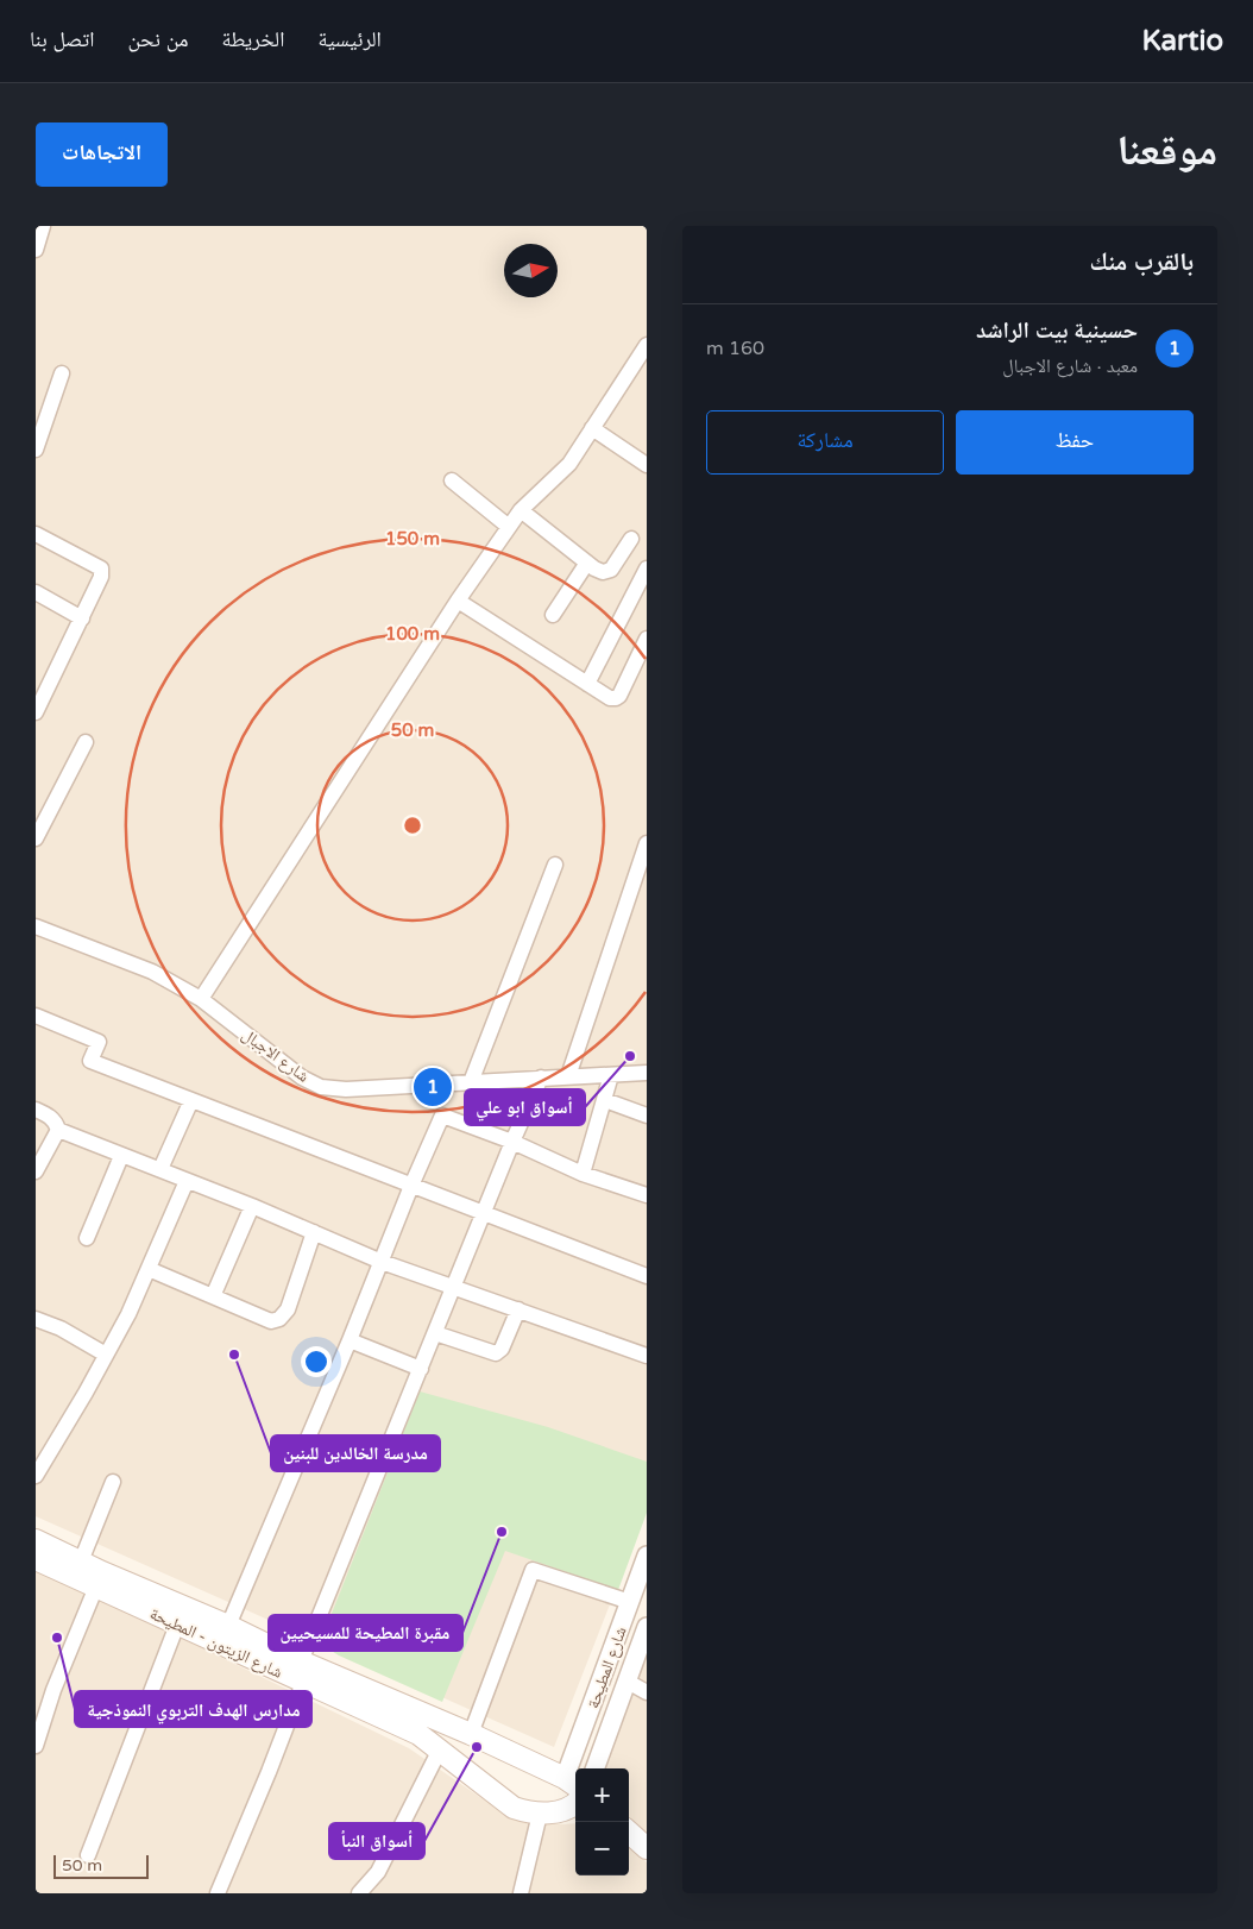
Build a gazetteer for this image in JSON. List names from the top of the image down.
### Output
{
  "streets": {
    "main road": ["شارع الزيتون - المطيحة"],
    "street": ["شارع الاجبال", "شارع المطيحة"]
  },
  "crossings": [
    ["شارع الزيتون - المطيحة", "شارع المطيحة"]
  ],
  "places": [
    "أسواق ابو علي",
    "مدرسة الخالدين للبنين",
    "مقبرة المطيحة للمسيحيين",
    "مدارس الهدف التربوي النموذجية",
    "أسواق النبأ"
  ],
  "scale_bar": "50 m",
  "north": "right",
  "page": {
    "header": "Kartio",
    "nav": [
      "الرئيسية",
      "الخريطة",
      "من نحن",
      "اتصل بنا"
    ],
    "title": "موقعنا",
    "buttons": [
      "الاتجاهات",
      ["حفظ", "مشاركة"]
    ],
    "heading": "بالقرب منك",
    "list": [
      {
        "mark": "1",
        "name": "حسينية بيت الراشد",
        "note": "معبد · شارع الاجبال",
        "value": "160 m"
      }
    ],
    "pins": "1",
    "map_buttons": ["+", "−"],
    "scale": "50 m"
  },
  "rings": ["150 m", "100 m", "50 m"]
}
